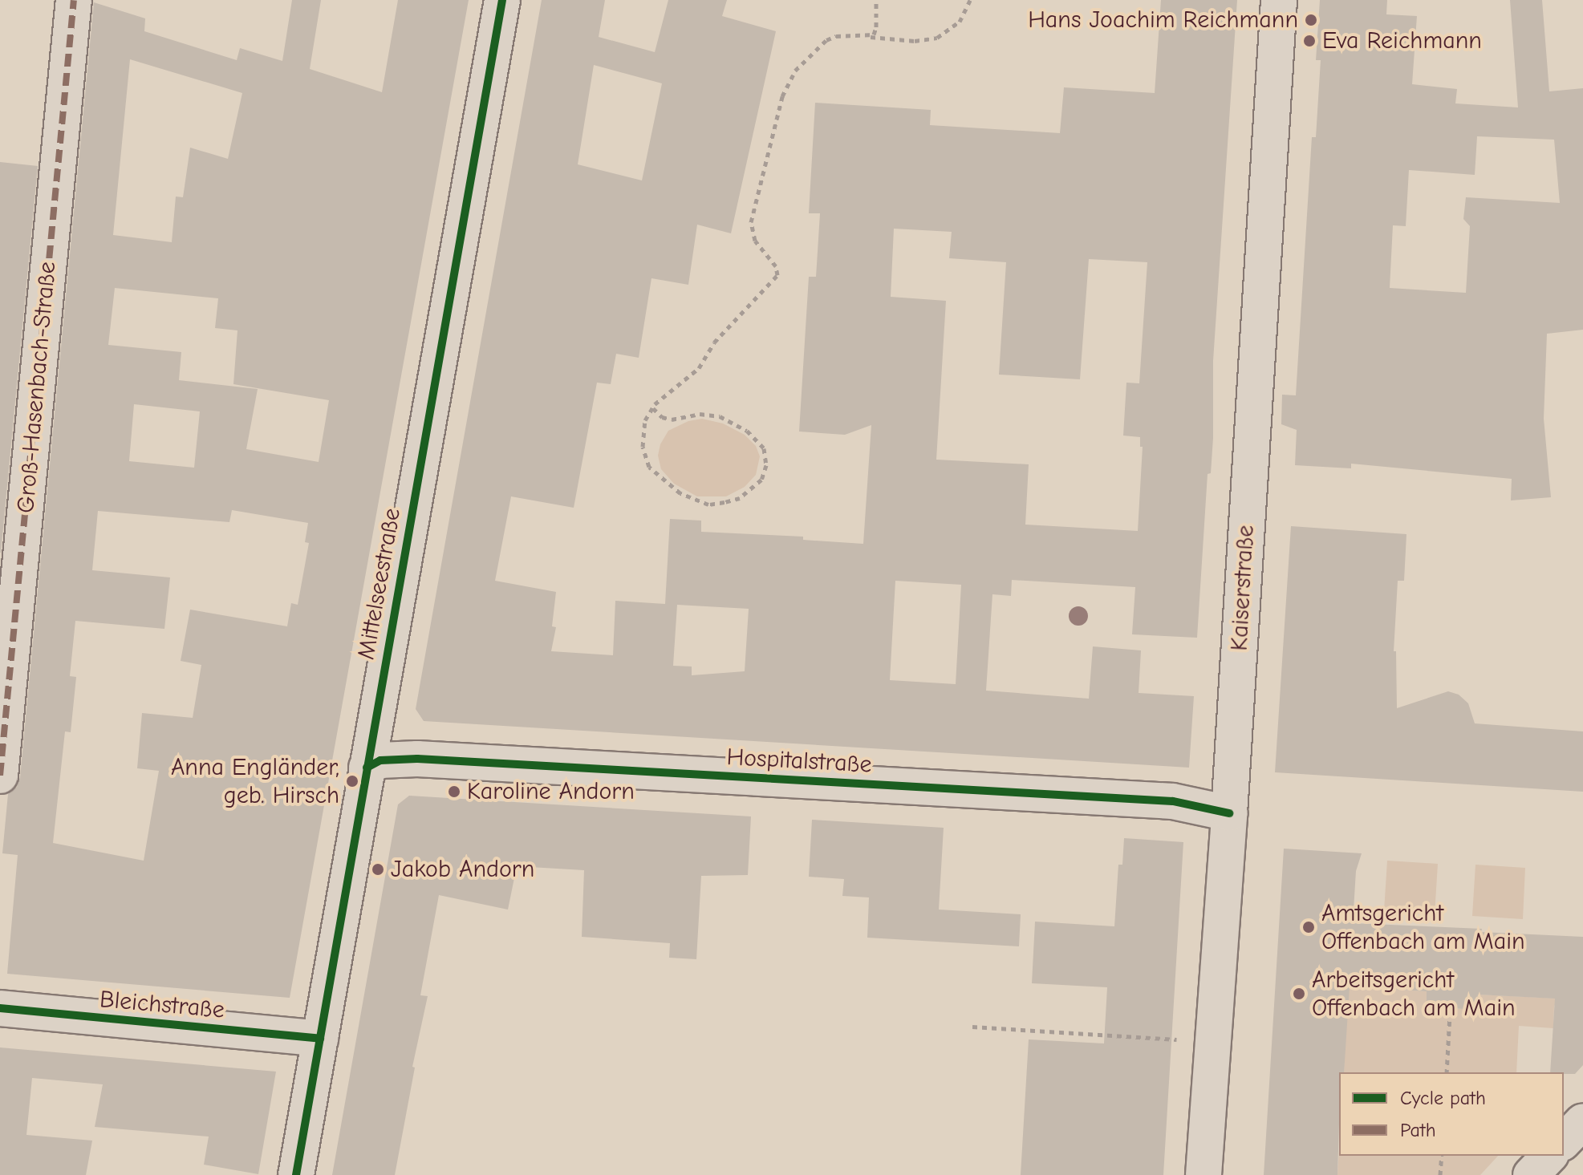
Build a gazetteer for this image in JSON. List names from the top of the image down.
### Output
{
  "streets": {
    "street": [
      "Groß-Hasenbach-Straße",
      "Mittelseestraße",
      "Kaiserstraße",
      "Hospitalstraße",
      "Bleichstraße"
    ]
  },
  "crossings": [
    ["Mittelseestraße", "Hospitalstraße"],
    ["Mittelseestraße", "Bleichstraße"],
    ["Kaiserstraße", "Hospitalstraße"]
  ],
  "places": [
    "Hans Joachim Reichmann",
    "Eva Reichmann",
    "Anna Engländer, geb. Hirsch",
    "Karoline Andorn",
    "Jakob Andorn",
    "Amtsgericht Offenbach am Main",
    "Arbeitsgericht Offenbach am Main"
  ],
  "legend": ["Cycle path", "Path"]
}
